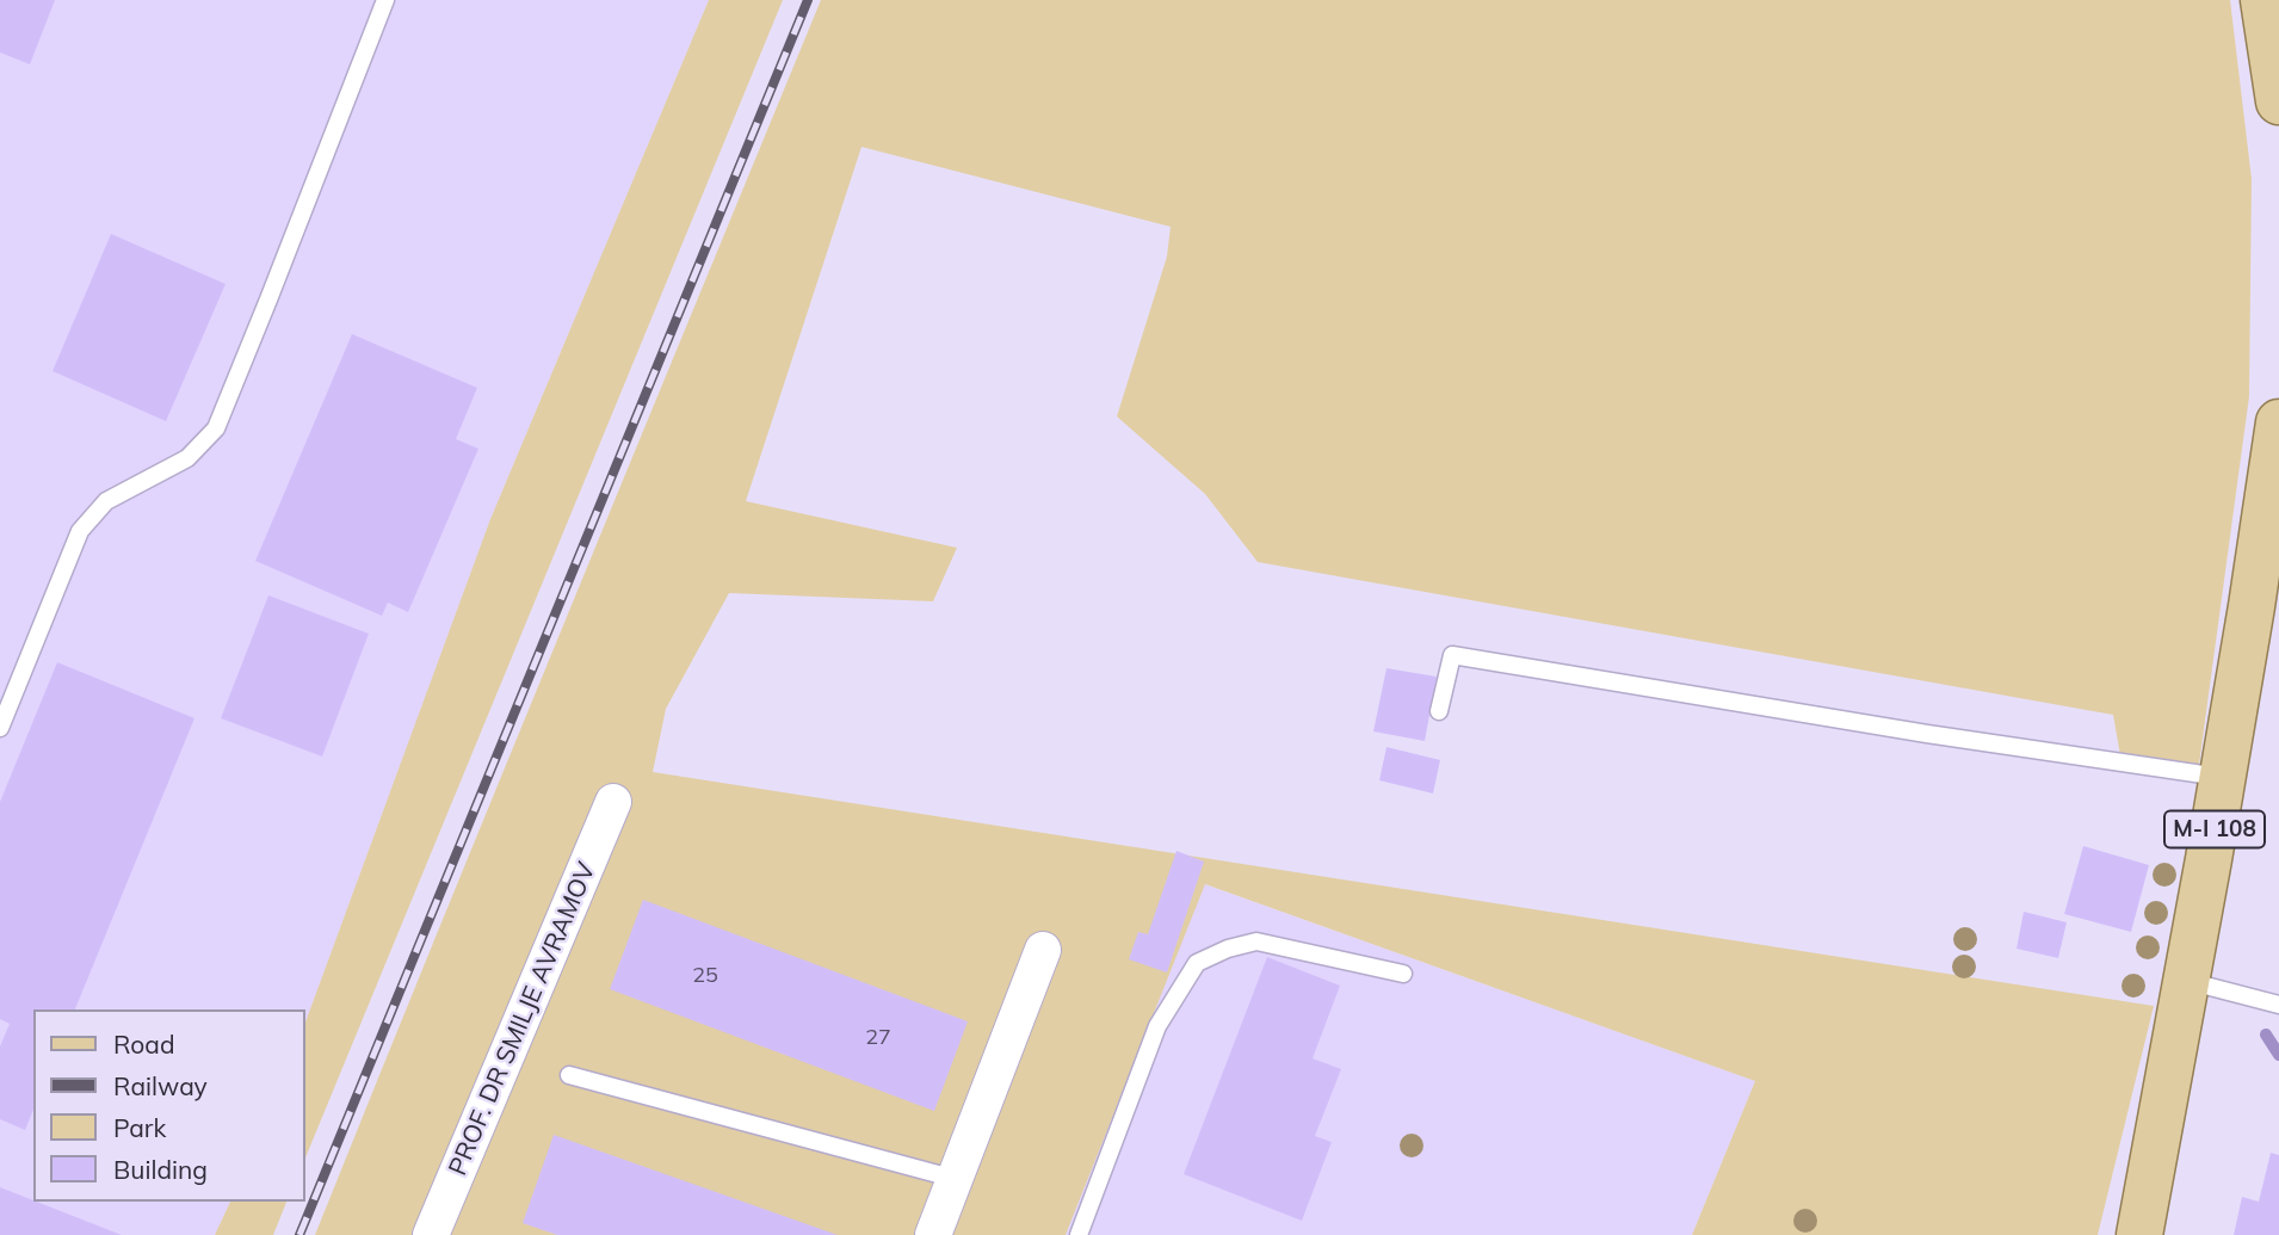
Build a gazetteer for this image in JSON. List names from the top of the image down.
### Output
{
  "streets": {
    "main road": ["M-I 108"],
    "street": ["PROF. DR SMILJE AVRAMOV"]
  },
  "house_numbers": ["25", "27"],
  "legend": [
    "Road",
    "Railway",
    "Park",
    "Building"
  ]
}
